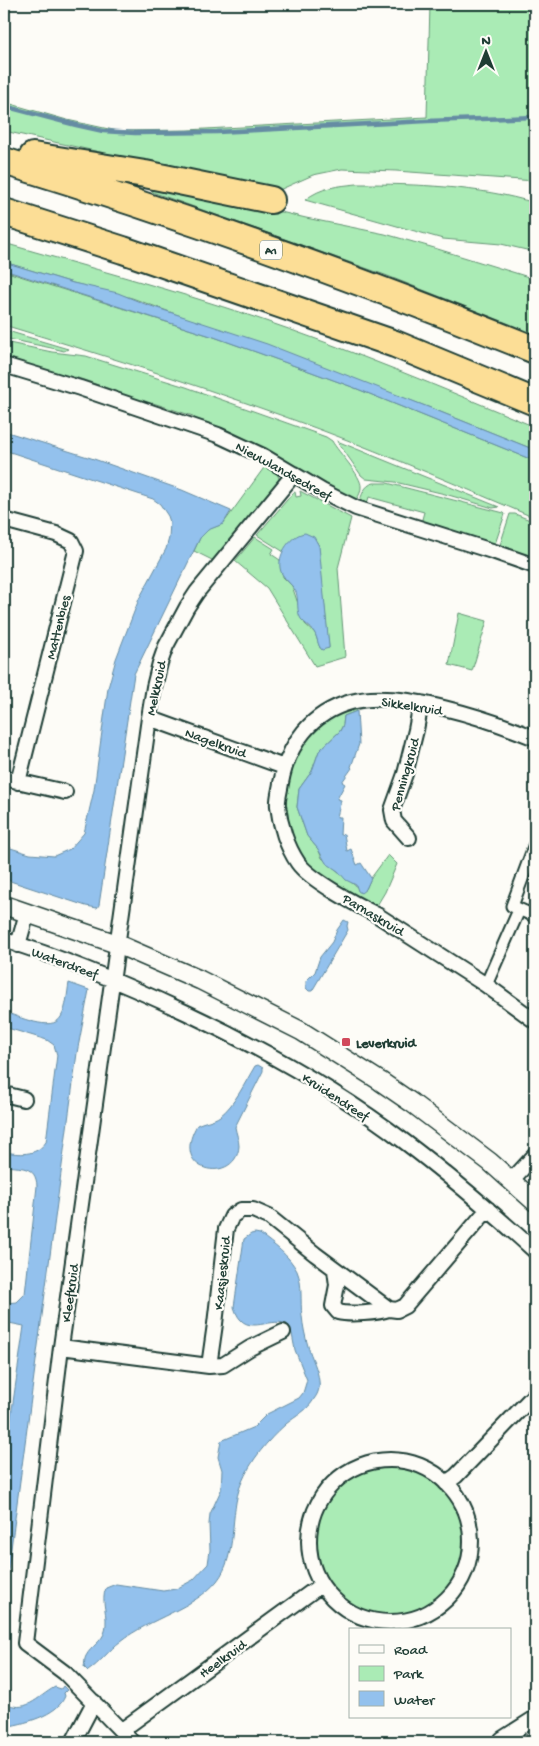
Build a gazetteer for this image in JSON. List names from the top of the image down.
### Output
{
  "streets": {
    "highway": ["A1"],
    "street": [
      "Nieuwlandsedreef",
      "Mattenbies",
      "Melkkruid",
      "Sikkelkruid",
      "Nagelkruid",
      "Penningkruid",
      "Parnaskruid",
      "Waterdreef",
      "Kruidendreef",
      "Kaasjeskruid",
      "Kleefkruid",
      "Heelkruid"
    ]
  },
  "crossings": [
    ["Nieuwlandsedreef", "Melkkruid"],
    ["Melkkruid", "Nagelkruid"],
    ["Melkkruid", "Kleefkruid"],
    ["Sikkelkruid", "Nagelkruid"],
    ["Sikkelkruid", "Penningkruid"],
    ["Sikkelkruid", "Parnaskruid"],
    ["Nagelkruid", "Parnaskruid"],
    ["Waterdreef", "Kruidendreef"],
    ["Waterdreef", "Kleefkruid"],
    ["Kruidendreef", "Kleefkruid"]
  ],
  "places": {
    "transit": ["Leverkruid"]
  },
  "legend": ["Road", "Park", "Water"],
  "north": "top"
}
